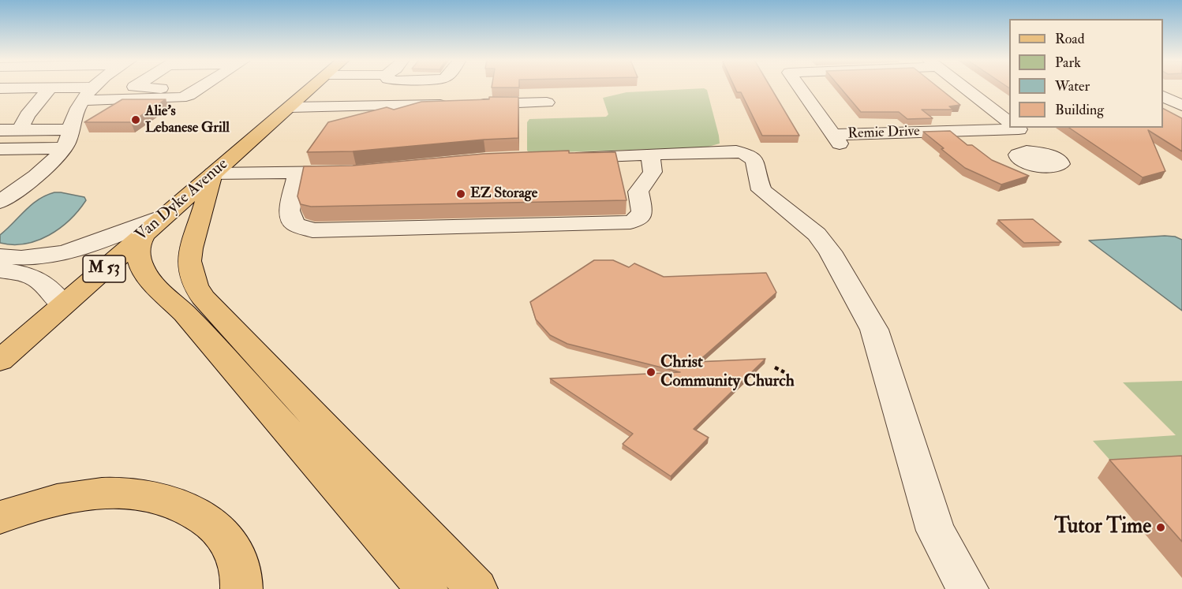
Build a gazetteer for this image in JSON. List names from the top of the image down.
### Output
{
  "streets": {
    "main road": ["Van Dyke Avenue", "M 53"],
    "street": ["Remie Drive"]
  },
  "places": [
    "Alie's Lebanese Grill",
    "EZ Storage",
    "Christ Community Church",
    "Tutor Time"
  ],
  "legend": [
    "Road",
    "Park",
    "Water",
    "Building"
  ]
}
